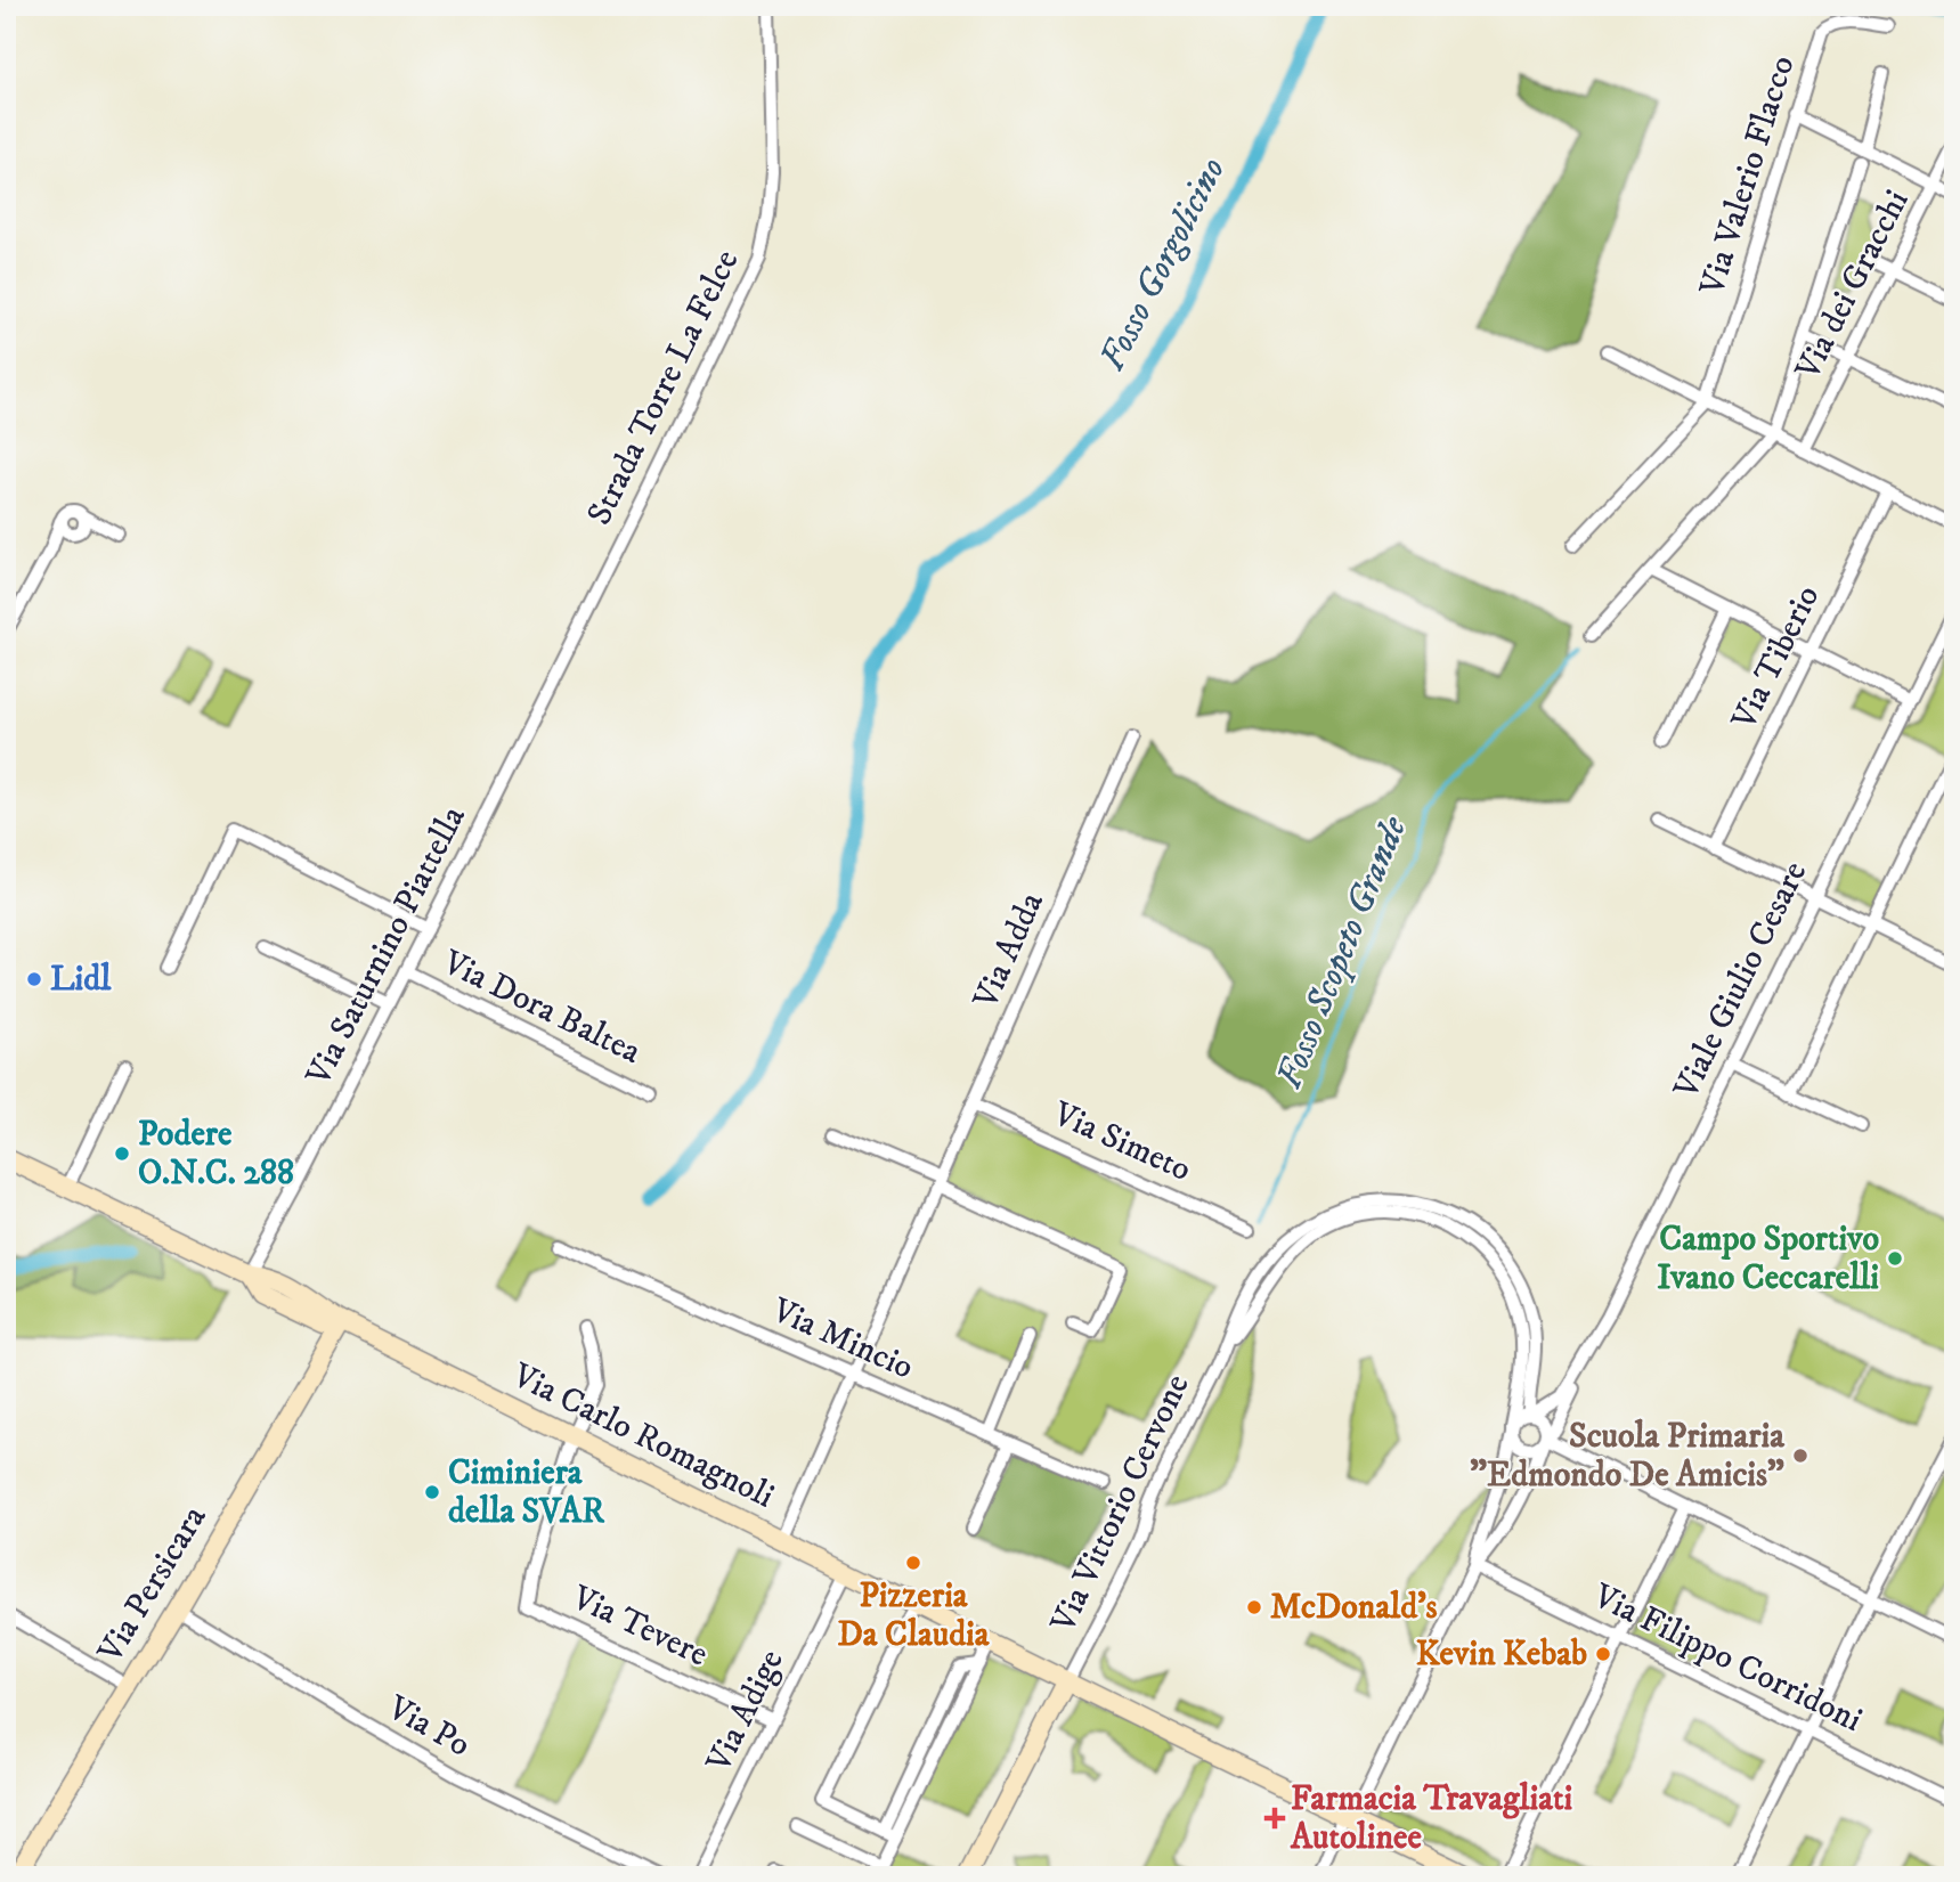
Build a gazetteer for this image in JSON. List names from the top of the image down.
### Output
{
  "streets": {
    "main road": ["Via Carlo Romagnoli", "Via Persicara"],
    "street": [
      "Via Valerio Flacco",
      "Via dei Gracchi",
      "Strada Torre La Felce",
      "Via Tiberio",
      "Via Saturnino Piattella",
      "Via Adda",
      "Viale Giulio Cesare",
      "Via Dora Baltea",
      "Via Simeto",
      "Via Mincio",
      "Via Vittorio Cervone",
      "Via Tevere",
      "Via Filippo Corridoni",
      "Via Adige",
      "Via Po"
    ]
  },
  "crossings": [
    ["Strada Torre La Felce", "Via Saturnino Piattella"],
    ["Via Saturnino Piattella", "Via Dora Baltea"],
    ["Via Saturnino Piattella", "Via Carlo Romagnoli"],
    ["Via Adda", "Via Simeto"],
    ["Via Adda", "Via Mincio"],
    ["Via Adda", "Via Carlo Romagnoli"],
    ["Viale Giulio Cesare", "Via Carlo Romagnoli"],
    ["Viale Giulio Cesare", "Via Vittorio Cervone"],
    ["Viale Giulio Cesare", "Via Filippo Corridoni"],
    ["Via Carlo Romagnoli", "Via Vittorio Cervone"],
    ["Via Carlo Romagnoli", "Via Persicara"],
    ["Via Carlo Romagnoli", "Via Tevere"],
    ["Via Carlo Romagnoli", "Via Adige"],
    ["Via Persicara", "Via Po"],
    ["Via Tevere", "Via Adige"]
  ],
  "water": ["Fosso Gorgolicino", "Fosso Scopeto Grande"],
  "places": {
    "other": [
      "Lidl",
      "Podere O.N.C. 288",
      "Campo Sportivo Ivano Ceccarelli",
      "Scuola Primaria \"Edmondo De Amicis\"",
      "Ciminiera della SVAR",
      "Pizzeria Da Claudia",
      "McDonald's",
      "Kevin Kebab"
    ],
    "health": ["Farmacia Travagliati Autolinee"]
  }
}
